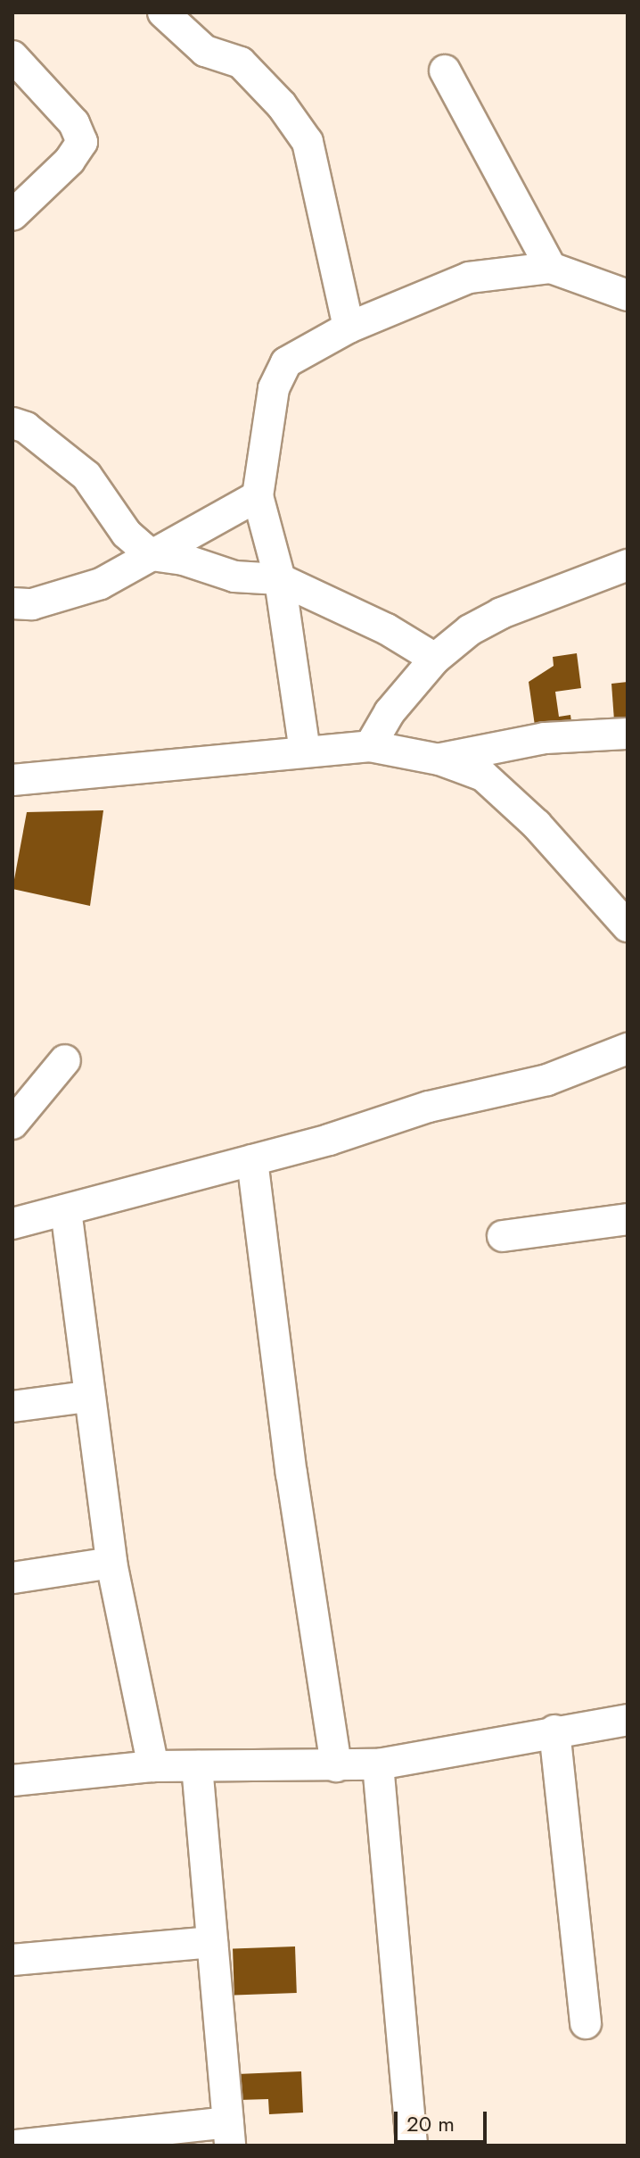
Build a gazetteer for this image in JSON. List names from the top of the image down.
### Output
{
  "scale_bar": "20 m"
}
